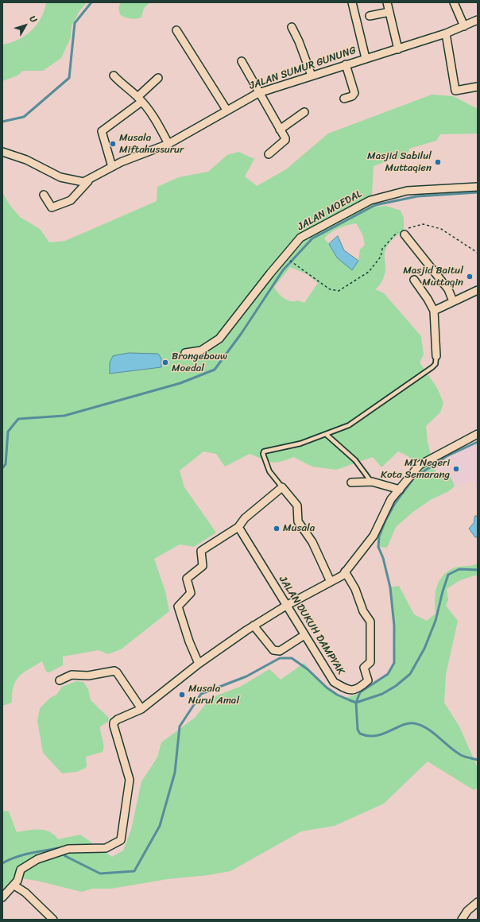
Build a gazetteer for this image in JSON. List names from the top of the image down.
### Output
{
  "streets": {
    "street": ["JALAN SUMUR GUNUNG", "JALAN MOEDAL", "JALAN DUKUH DAMPYAK"]
  },
  "places": [
    "Musala Miftahussurur",
    "Masjid Sabilul Muttaqien",
    "Masjid Baitul Muttaqin",
    "Brongebouw Moedal",
    "MI Negeri Kota Semarang",
    "Musala",
    "Musala Nurul Amal"
  ],
  "north": "top right"
}
